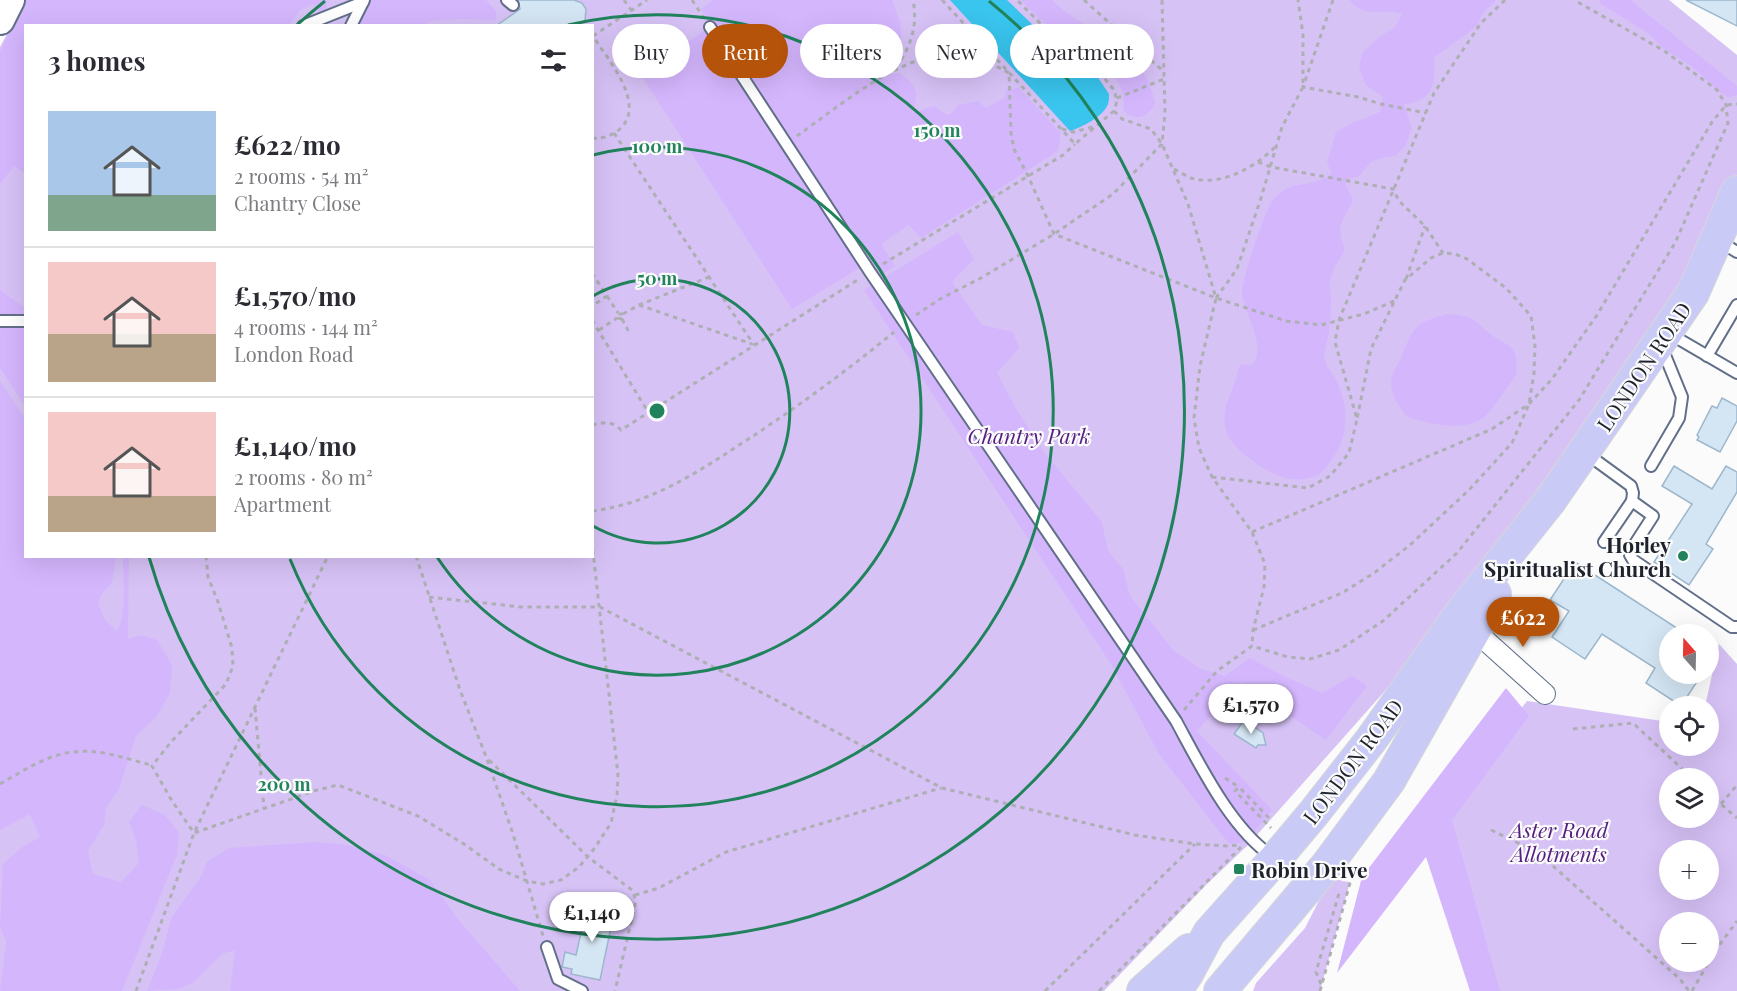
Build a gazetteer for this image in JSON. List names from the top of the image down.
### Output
{
  "streets": {
    "main road": ["LONDON ROAD"]
  },
  "parks": ["Chantry Park", "Aster Road Allotments"],
  "places": {
    "other": ["Horley Spiritualist Church"],
    "transit": ["Robin Drive"]
  },
  "north": "top",
  "page": {
    "chip": [
      "Buy",
      "Rent",
      "Filters",
      "New",
      "Apartment"
    ],
    "heading": "3 homes",
    "list": [
      {
        "name": "£622/mo",
        "note": "2 rooms · 54 m² · Chantry Close"
      },
      {
        "name": "£1,570/mo",
        "note": "4 rooms · 144 m² · London Road"
      },
      {
        "name": "£1,140/mo",
        "note": "2 rooms · 80 m² · Apartment"
      }
    ],
    "price": ["£622", "£1,570", "£1,140"],
    "map_buttons": ["+", "−"]
  },
  "rings": [
    "150 m",
    "100 m",
    "50 m",
    "200 m"
  ]
}
